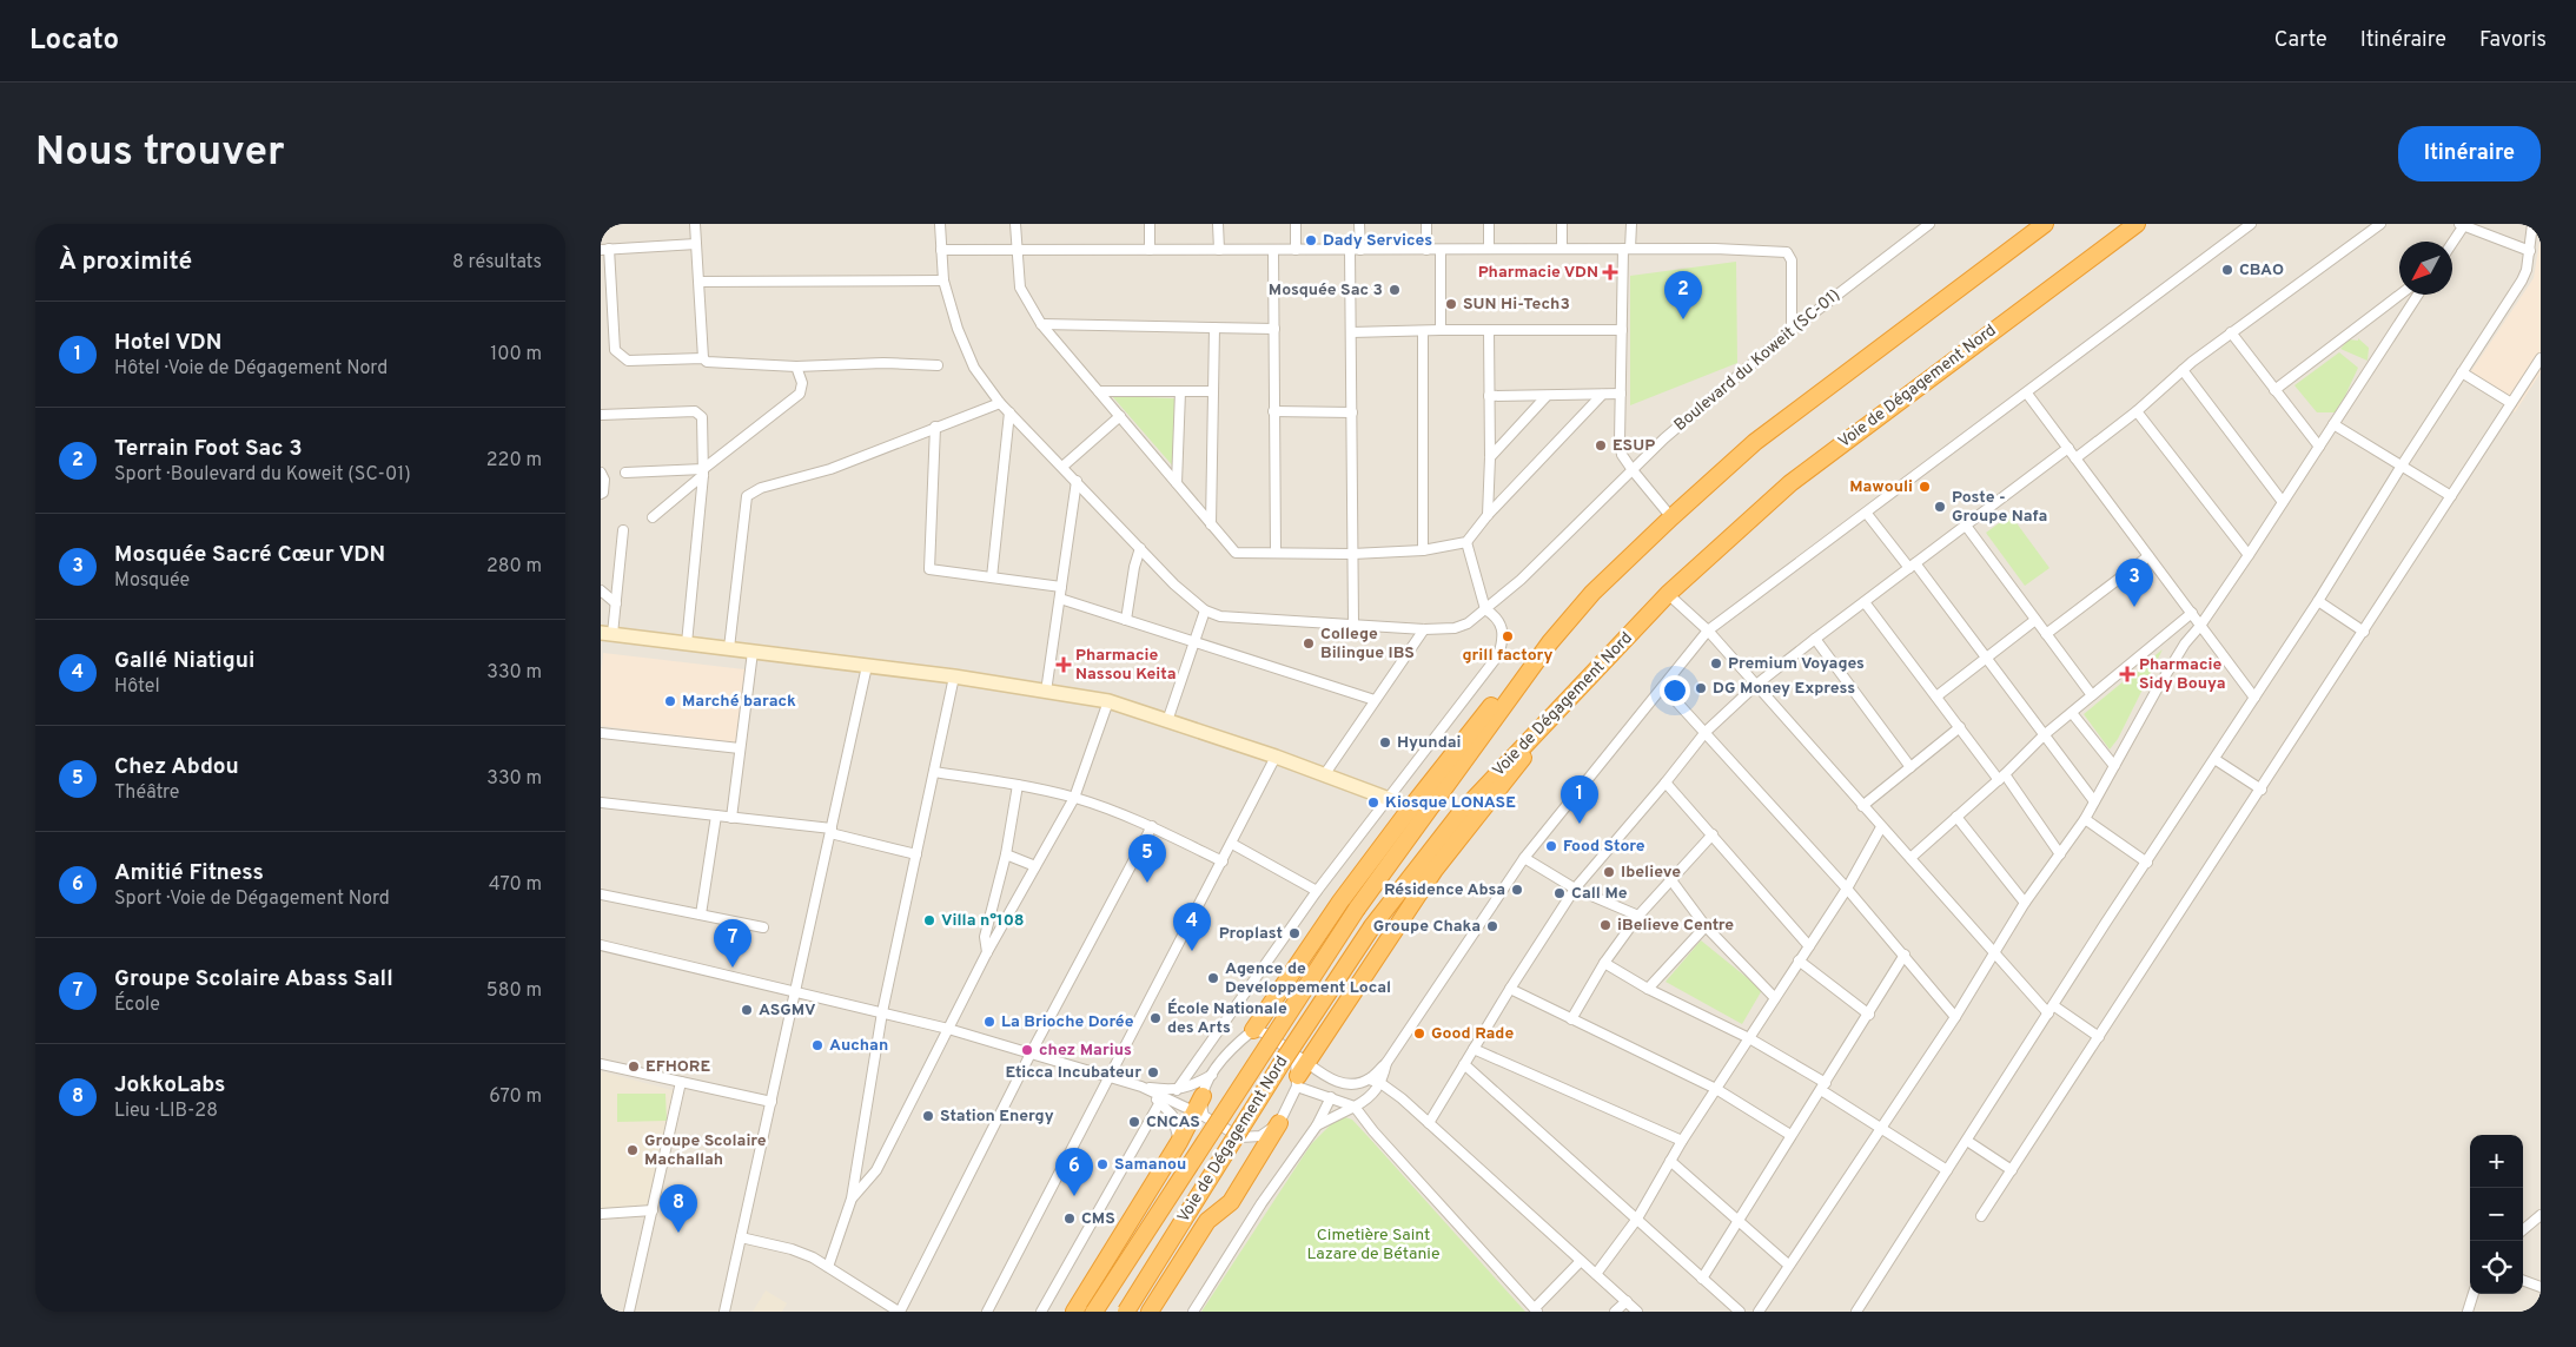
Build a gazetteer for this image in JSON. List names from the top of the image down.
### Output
{
  "streets": {
    "highway": ["Voie de Dégagement Nord"],
    "street": ["Boulevard du Koweit (SC-01)"]
  },
  "parks": ["Cimetière Saint Lazare de Bétanie"],
  "places": {
    "other": [
      "Dady Services",
      "CBAO",
      "Mosquée Sac 3",
      "SUN Hi-Tech3",
      "ESUP",
      "Mawouli",
      "Poste - Groupe Nafa",
      "grill factory",
      "College Bilingue IBS",
      "Premium Voyages",
      "DG Money Express",
      "Marché barack",
      "Hyundai",
      "Kiosque LONASE",
      "Food Store",
      "Ibelieve",
      "Résidence Absa",
      "Call Me",
      "Villa n°108",
      "iBelieve Centre",
      "Groupe Chaka",
      "Proplast",
      "Agence de Developpement Local",
      "ASGMV",
      "École Nationale des Arts",
      "La Brioche Dorée",
      "Good Rade",
      "Auchan",
      "chez Marius",
      "EFHORE",
      "Eticca Incubateur",
      "Station Energy",
      "CNCAS",
      "Groupe Scolaire Machallah",
      "Samanou",
      "CMS"
    ],
    "health": ["Pharmacie VDN", "Pharmacie Nassou Keita", "Pharmacie Sidy Bouya"]
  },
  "north": "bottom left",
  "page": {
    "header": "Locato",
    "nav": ["Carte", "Itinéraire", "Favoris"],
    "buttons": "Itinéraire",
    "title": "Nous trouver",
    "heading": ["À proximité", "8 résultats"],
    "pins": [
      "2",
      "3",
      "1",
      "5",
      "4",
      "7",
      "6",
      "8"
    ],
    "list": [
      {
        "mark": "1",
        "name": "Hotel VDN",
        "note": "Hôtel · Voie de Dégagement Nord",
        "value": "100 m"
      },
      {
        "mark": "2",
        "name": "Terrain Foot Sac 3",
        "note": "Sport · Boulevard du Koweit (SC-01)",
        "value": "220 m"
      },
      {
        "mark": "3",
        "name": "Mosquée Sacré Cœur VDN",
        "note": "Mosquée",
        "value": "280 m"
      },
      {
        "mark": "4",
        "name": "Gallé Niatigui",
        "note": "Hôtel",
        "value": "330 m"
      },
      {
        "mark": "5",
        "name": "Chez Abdou",
        "note": "Théâtre",
        "value": "330 m"
      },
      {
        "mark": "6",
        "name": "Amitié Fitness",
        "note": "Sport · Voie de Dégagement Nord",
        "value": "470 m"
      },
      {
        "mark": "7",
        "name": "Groupe Scolaire Abass Sall",
        "note": "École",
        "value": "580 m"
      },
      {
        "mark": "8",
        "name": "JokkoLabs",
        "note": "Lieu · LIB-28",
        "value": "670 m"
      }
    ],
    "map_buttons": ["+", "−"]
  }
}
